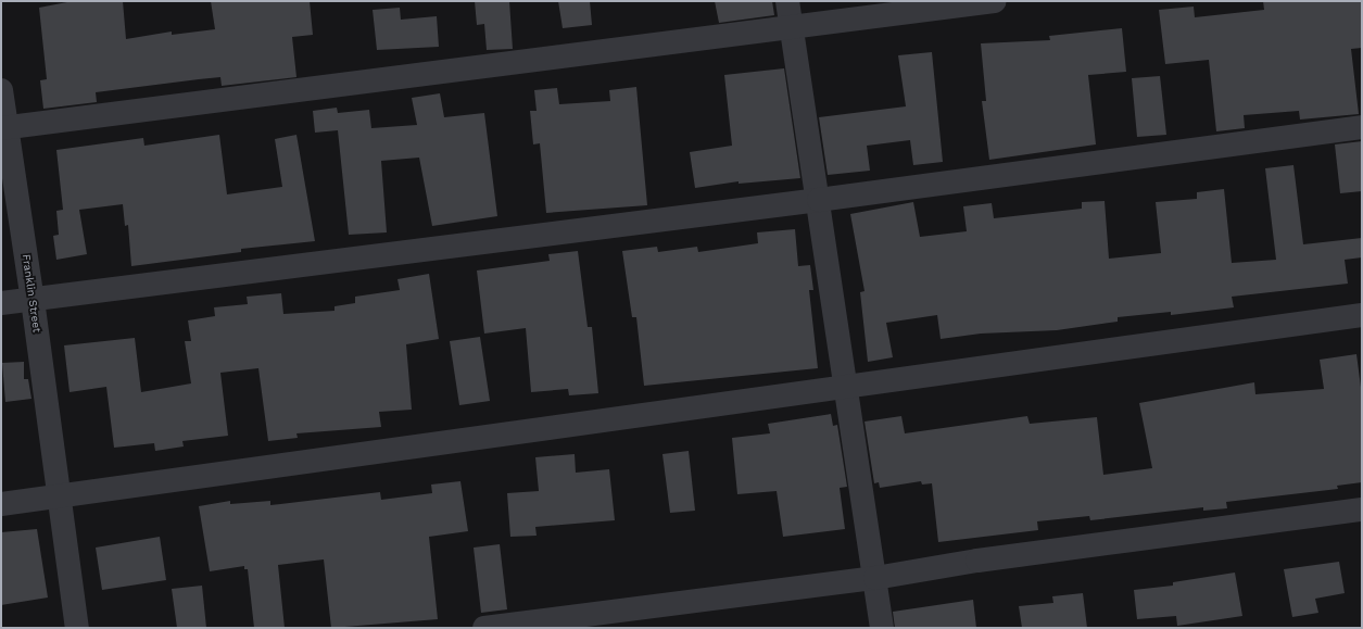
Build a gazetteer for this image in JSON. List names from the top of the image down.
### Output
{
  "streets": {
    "street": ["Franklin Street"]
  }
}
